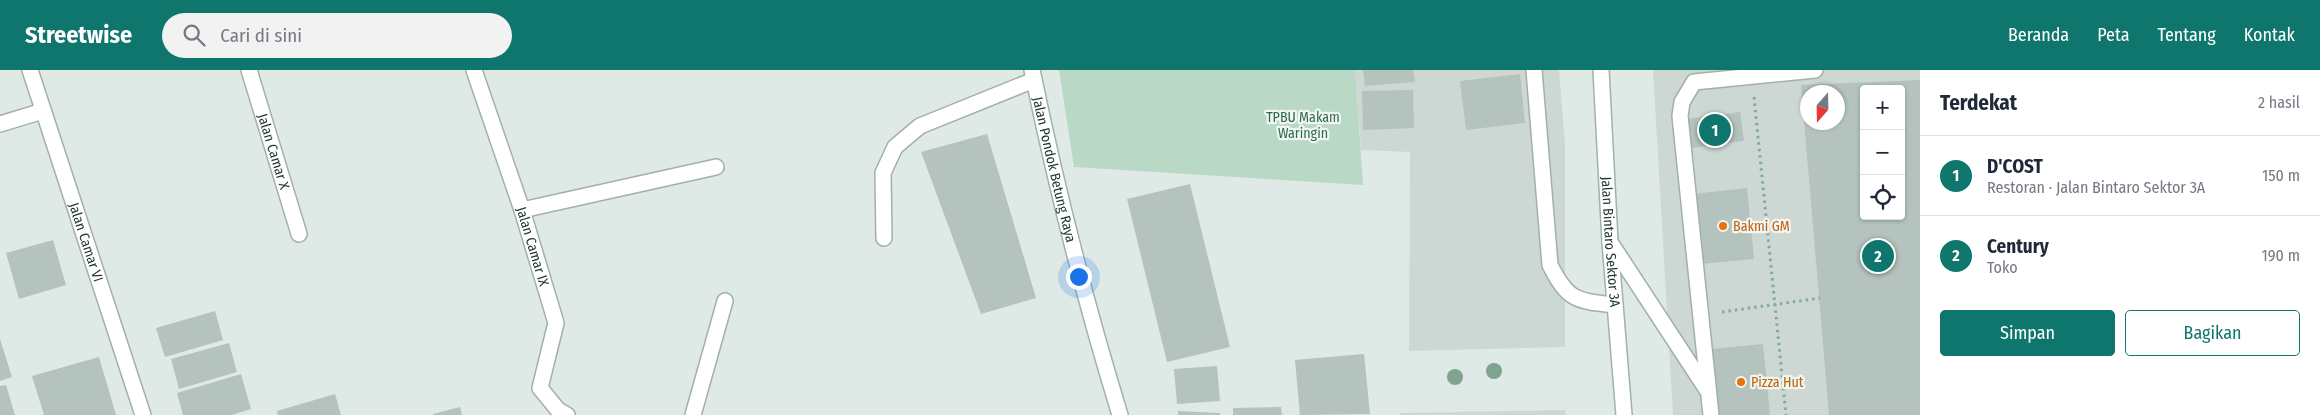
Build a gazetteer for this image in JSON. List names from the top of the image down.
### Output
{
  "streets": {
    "street": [
      "Jalan Camar X",
      "Jalan Pondok Betung Raya",
      "Jalan Camar VI",
      "Jalan Bintaro Sektor 3A",
      "Jalan Camar IX"
    ]
  },
  "parks": ["TPBU Makam Waringin"],
  "places": ["Bakmi GM", "Pizza Hut"],
  "north": "bottom",
  "page": {
    "header": "Streetwise",
    "search": "Cari di sini",
    "nav": [
      "Beranda",
      "Peta",
      "Tentang",
      "Kontak"
    ],
    "heading": ["Terdekat", "2 hasil"],
    "map_buttons": ["+", "−"],
    "pins": ["1", "2"],
    "list": [
      {
        "mark": "1",
        "name": "D'COST",
        "note": "Restoran · Jalan Bintaro Sektor 3A",
        "value": "150 m"
      },
      {
        "mark": "2",
        "name": "Century",
        "note": "Toko",
        "value": "190 m"
      }
    ],
    "buttons": ["Simpan", "Bagikan"]
  }
}
